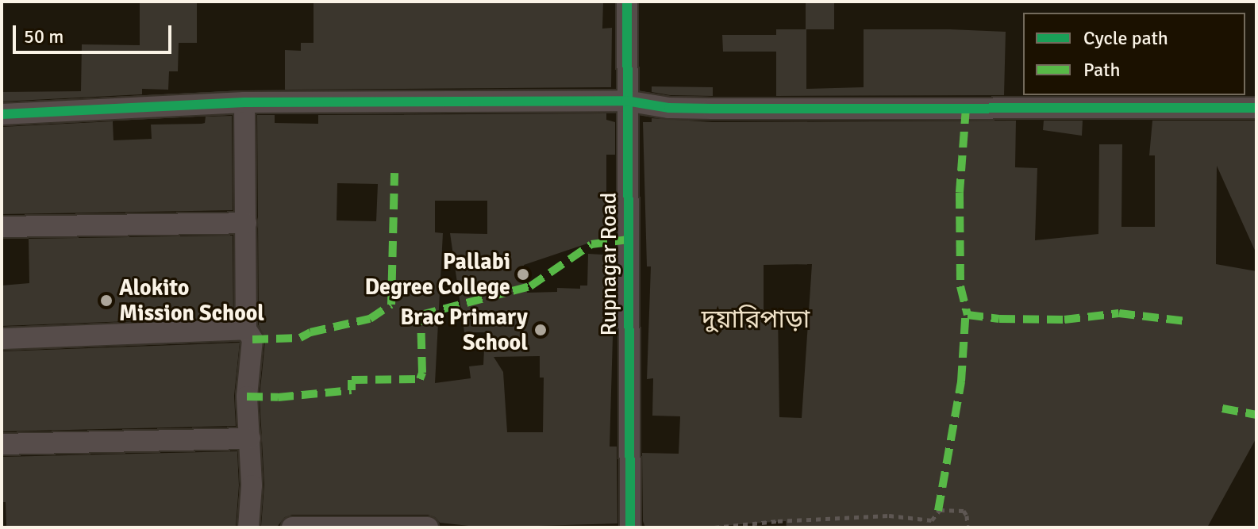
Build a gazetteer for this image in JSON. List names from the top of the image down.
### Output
{
  "streets": {
    "street": ["Rupnagar Road"]
  },
  "districts": ["দুয়ারিপাড়া"],
  "places": ["Pallabi Degree College", "Alokito Mission School", "Brac Primary School"],
  "legend": ["Cycle path", "Path"],
  "scale_bar": "50 m"
}
